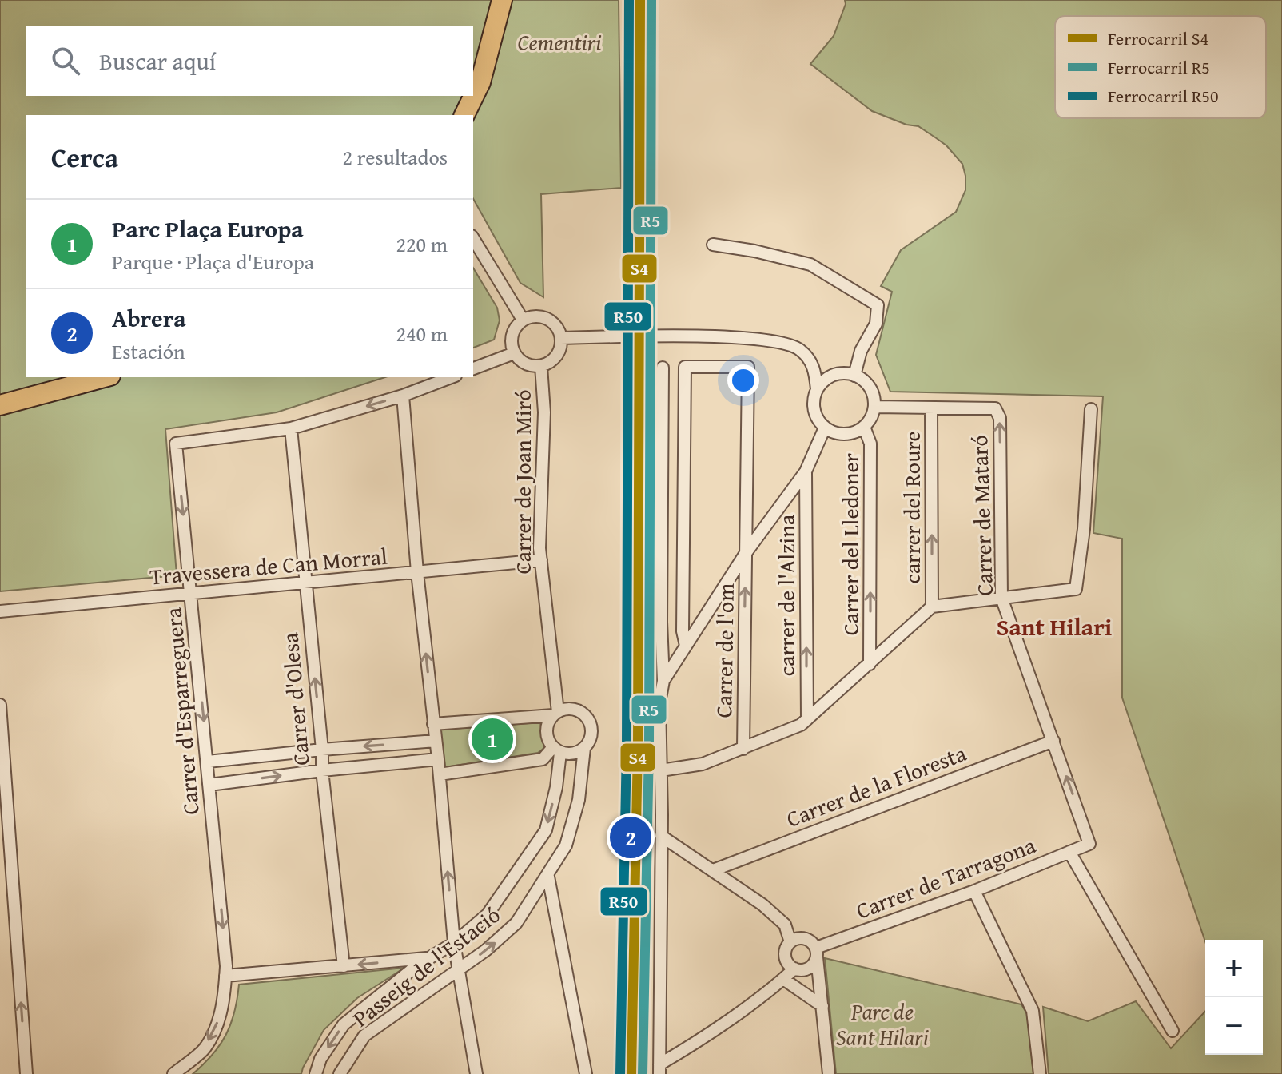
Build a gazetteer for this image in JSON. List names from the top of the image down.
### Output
{
  "streets": {
    "street": [
      "Carrer de Joan Miró",
      "carrer del Roure",
      "Carrer de Mataró",
      "Carrer del Lledoner",
      "Travessera de Can Morral",
      "carrer de l'Alzina",
      "Carrer de l'om",
      "Carrer d'Olesa",
      "Carrer d'Esparreguera",
      "Carrer de la Floresta",
      "Carrer de Tarragona",
      "Passeig de l'Estació"
    ]
  },
  "crossings": [
    ["Carrer de Joan Miró", "Travessera de Can Morral"],
    ["Carrer de Joan Miró", "Passeig de l'Estació"],
    ["carrer del Roure", "Carrer de Mataró"],
    ["Carrer de Mataró", "Carrer del Lledoner"],
    ["Carrer de Mataró", "Carrer de la Floresta"],
    ["Carrer de Mataró", "Carrer de Tarragona"],
    ["Travessera de Can Morral", "Carrer d'Olesa"],
    ["Travessera de Can Morral", "Carrer d'Esparreguera"],
    ["Carrer d'Olesa", "Carrer d'Esparreguera"]
  ],
  "one_way": [
    "carrer del Roure",
    "Carrer de Mataró",
    "Carrer del Lledoner",
    "carrer de l'Alzina",
    "Carrer d'Esparreguera"
  ],
  "districts": ["Sant Hilari"],
  "parks": ["Cementiri", "Parc de Sant Hilari"],
  "lines": ["rail line S4", "rail line R5", "rail line R50"],
  "legend": ["Ferrocarril S4", "Ferrocarril R5", "Ferrocarril R50"],
  "page": {
    "search": "Buscar aquí",
    "heading": ["Cerca", "2 resultados"],
    "list": [
      {
        "mark": "1",
        "name": "Parc Plaça Europa",
        "note": "Parque · Plaça d'Europa",
        "value": "220 m"
      },
      {
        "mark": "2",
        "name": "Abrera",
        "note": "Estación",
        "value": "240 m"
      }
    ],
    "pins": ["1", "2"],
    "map_buttons": ["+", "−"]
  }
}
